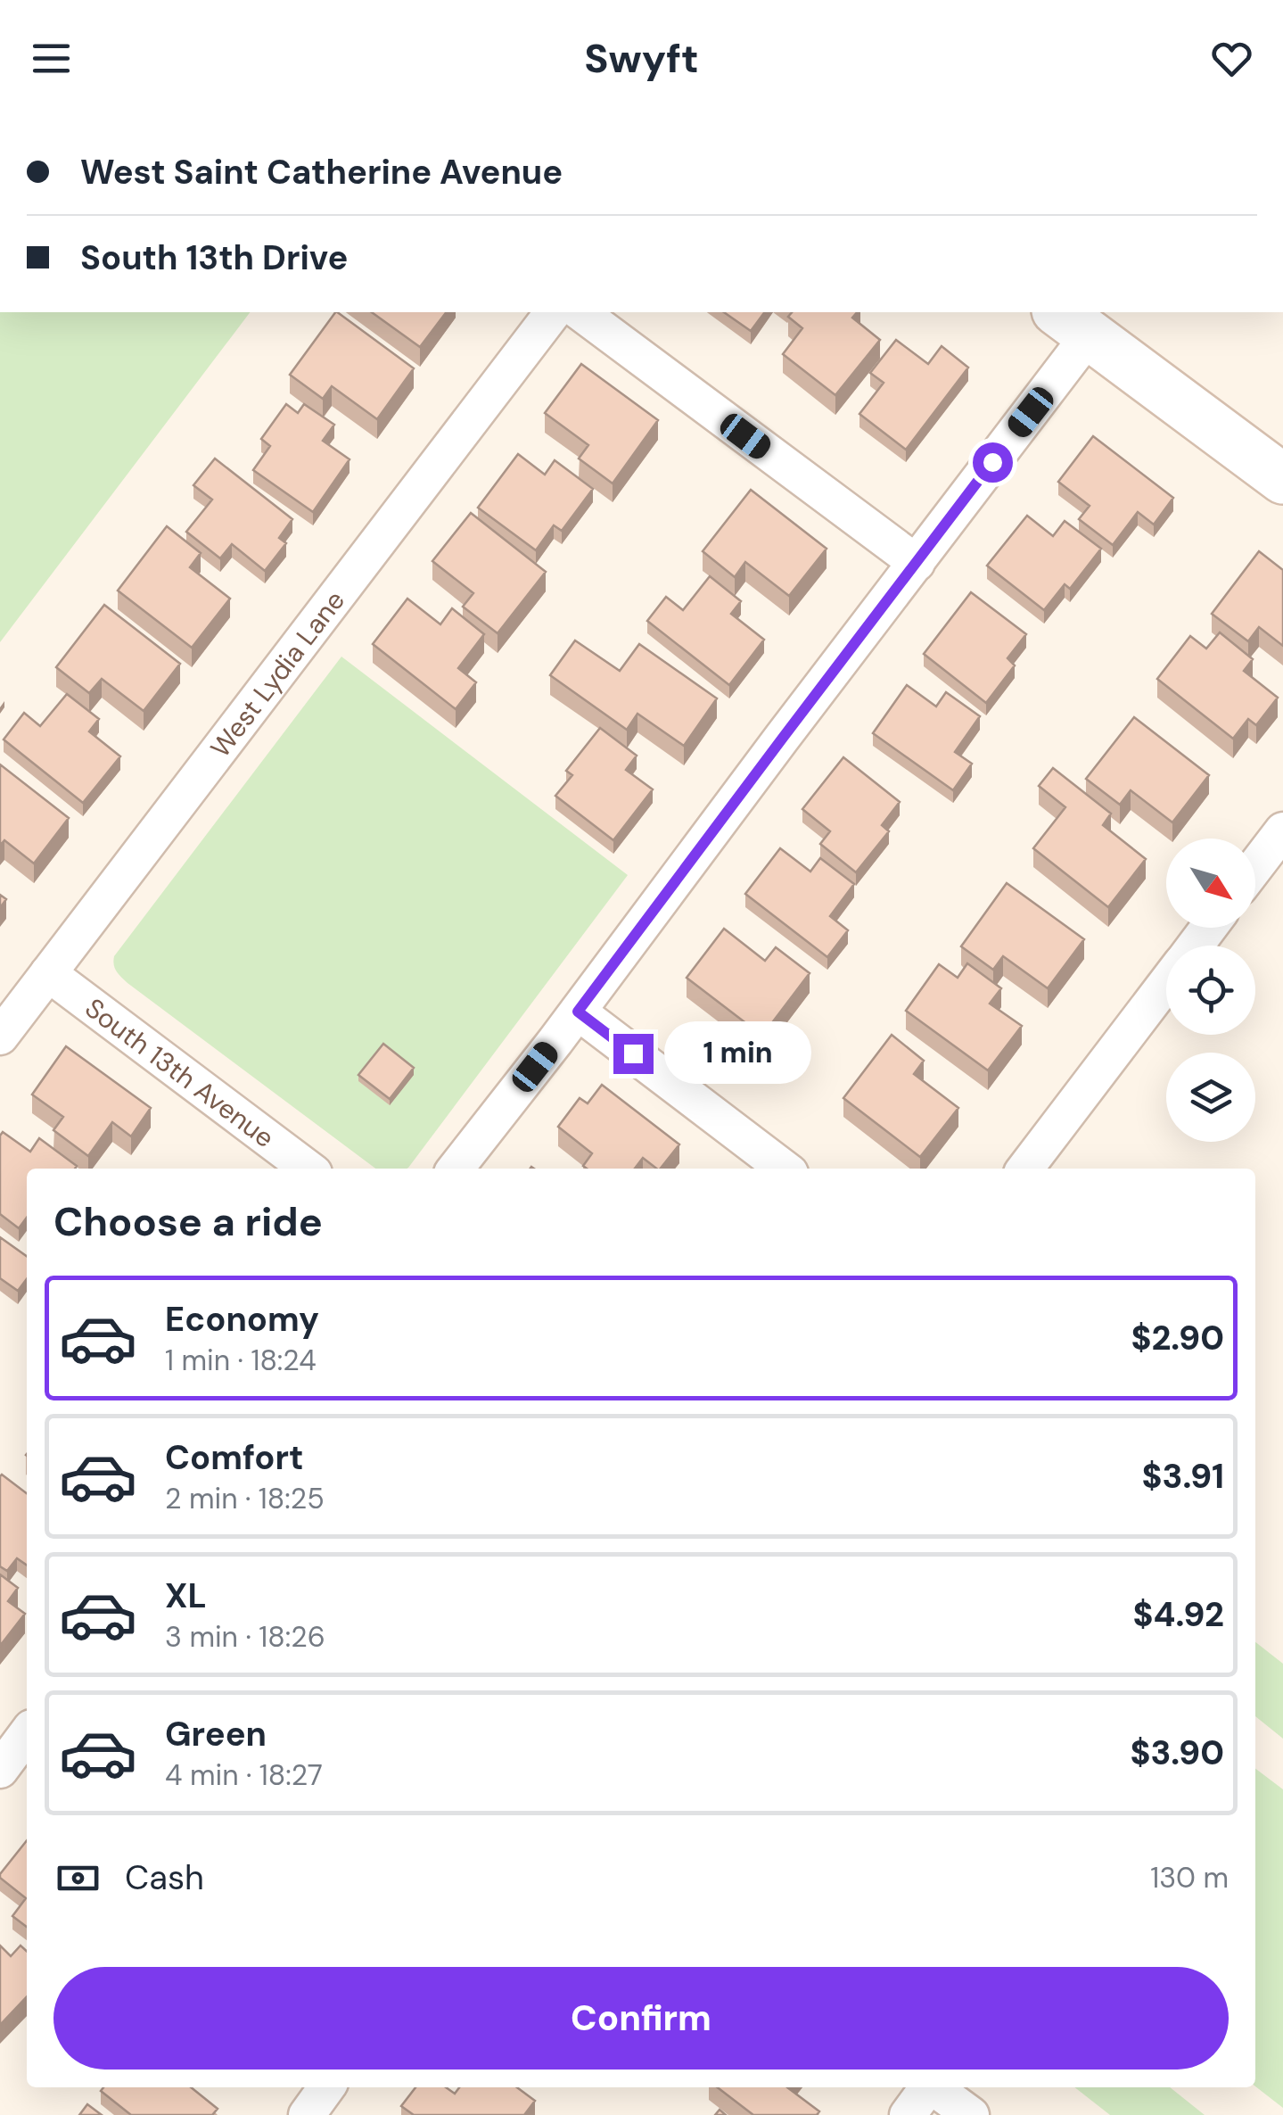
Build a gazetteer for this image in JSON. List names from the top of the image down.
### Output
{
  "streets": {
    "street": ["West Lydia Lane", "South 13th Avenue"]
  },
  "crossings": [
    ["West Lydia Lane", "South 13th Avenue"]
  ],
  "north": "bottom right",
  "page": {
    "header": "Swyft",
    "banner": ["West Saint Catherine Avenue", "South 13th Drive"],
    "bubble": "1 min",
    "heading": "Choose a ride",
    "list": [
      {
        "name": "Economy",
        "note": "1 min · 18:24",
        "value": "$2.90"
      },
      {
        "name": "Comfort",
        "note": "2 min · 18:25",
        "value": "$3.91"
      },
      {
        "name": "XL",
        "note": "3 min · 18:26",
        "value": "$4.92"
      },
      {
        "name": "Green",
        "note": "4 min · 18:27",
        "value": "$3.90"
      }
    ],
    "pay": ["Cash", "130 m"],
    "buttons": "Confirm"
  }
}
